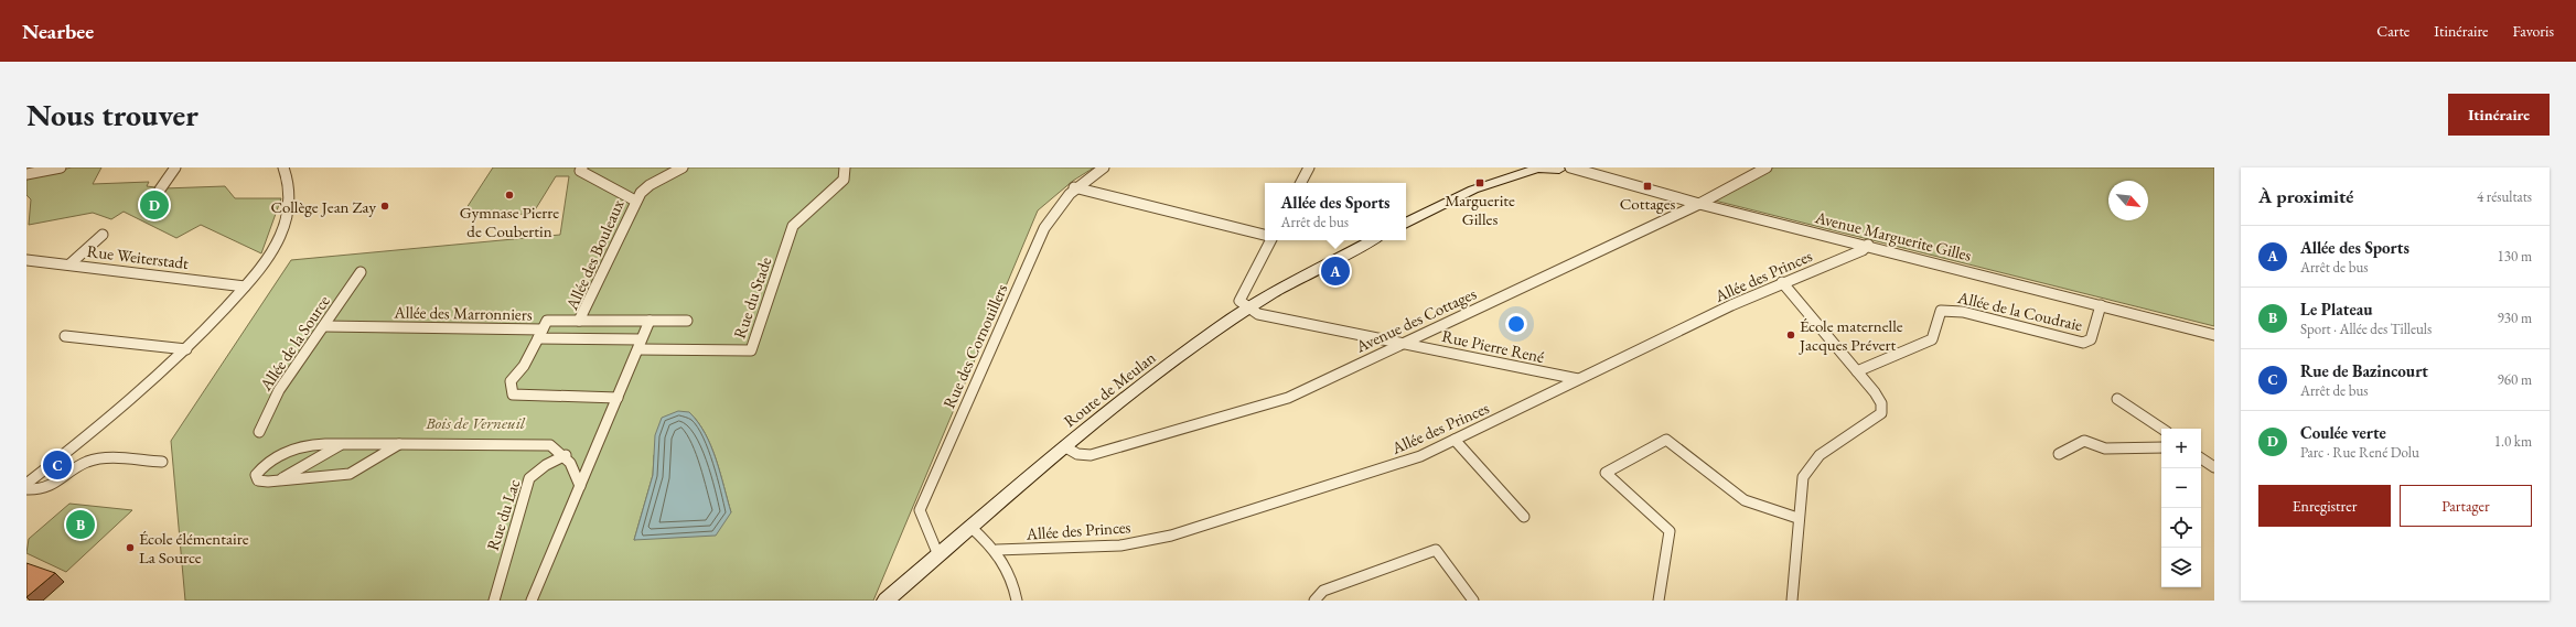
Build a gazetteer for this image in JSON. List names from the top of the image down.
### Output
{
  "streets": {
    "main road": ["Route de Meulan"],
    "street": [
      "Avenue Marguerite Gilles",
      "Allée des Bouleaux",
      "Rue Weiterstadt",
      "Allée des Princes",
      "Rue du Stade",
      "Allée de la Coudraie",
      "Allée des Marronniers",
      "Avenue des Cottages",
      "Allée de la Source",
      "Rue des Cornouillers",
      "Rue Pierre René",
      "Rue du Lac"
    ]
  },
  "crossings": [
    ["Avenue Marguerite Gilles", "Allée des Princes"],
    ["Avenue Marguerite Gilles", "Allée de la Coudraie"],
    ["Avenue Marguerite Gilles", "Avenue des Cottages"],
    ["Allée des Princes", "Rue Pierre René"],
    ["Rue du Stade", "Allée des Marronniers"],
    ["Allée des Marronniers", "Allée de la Source"],
    ["Avenue des Cottages", "Rue Pierre René"],
    ["Avenue des Cottages", "Route de Meulan"],
    ["Rue des Cornouillers", "Route de Meulan"],
    ["Rue Pierre René", "Route de Meulan"]
  ],
  "parks": ["Bois de Verneuil"],
  "places": {
    "transit": ["Marguerite Gilles", "Cottages"],
    "other": [
      "Gymnase Pierre de Coubertin",
      "Collège Jean Zay",
      "École maternelle Jacques Prévert",
      "École élémentaire La Source"
    ]
  },
  "north": "bottom right",
  "page": {
    "header": "Nearbee",
    "nav": ["Carte", "Itinéraire", "Favoris"],
    "buttons": [
      "Itinéraire",
      ["Enregistrer", "Partager"]
    ],
    "title": "Nous trouver",
    "heading": ["À proximité", "4 résultats"],
    "popup": ["Allée des Sports", "Arrêt de bus"],
    "pins": [
      "D",
      "A",
      "C",
      "B"
    ],
    "list": [
      {
        "mark": "A",
        "name": "Allée des Sports",
        "note": "Arrêt de bus",
        "value": "130 m"
      },
      {
        "mark": "B",
        "name": "Le Plateau",
        "note": "Sport · Allée des Tilleuls",
        "value": "930 m"
      },
      {
        "mark": "C",
        "name": "Rue de Bazincourt",
        "note": "Arrêt de bus",
        "value": "960 m"
      },
      {
        "mark": "D",
        "name": "Coulée verte",
        "note": "Parc · Rue René Dolu",
        "value": "1.0 km"
      }
    ],
    "map_buttons": ["+", "−"]
  }
}
